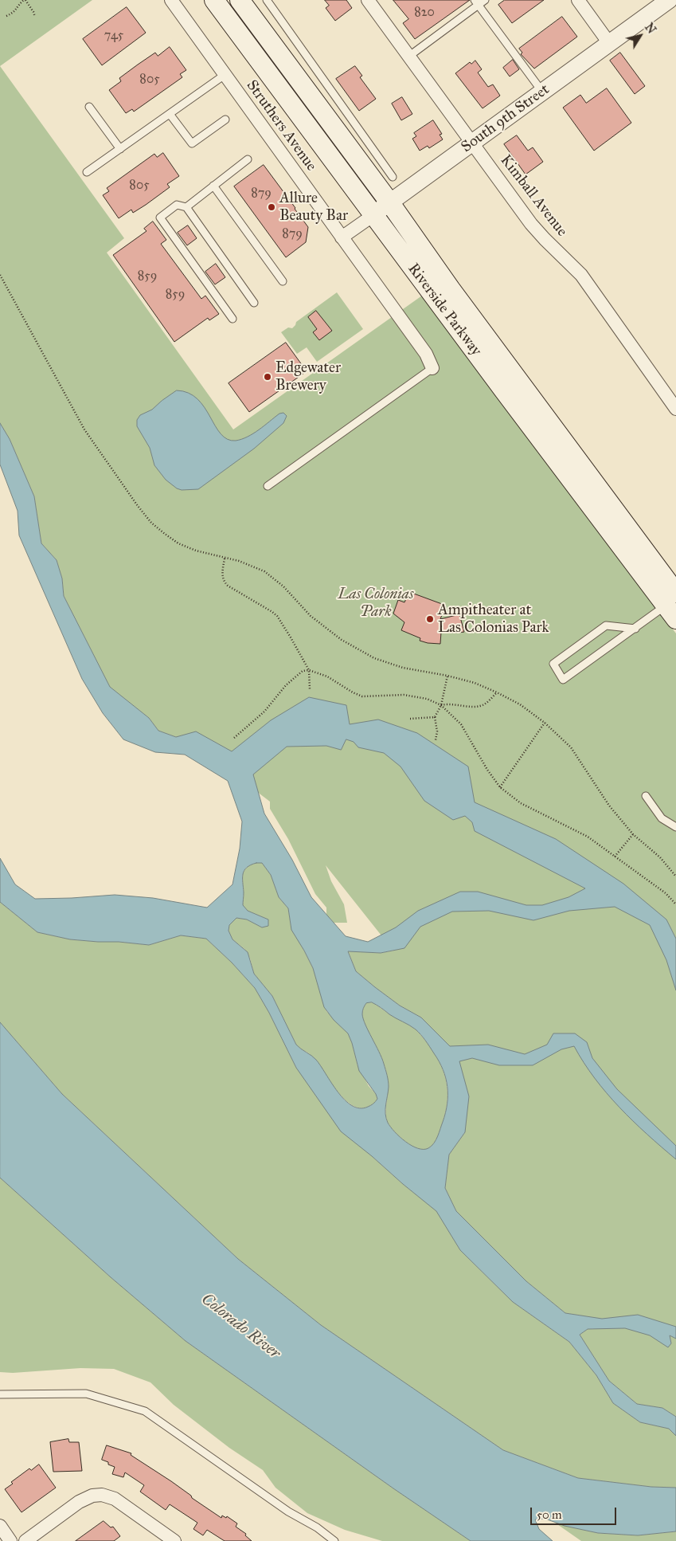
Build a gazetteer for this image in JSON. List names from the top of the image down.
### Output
{
  "streets": {
    "main road": ["Riverside Parkway"],
    "street": ["South 9th Street", "Struthers Avenue", "Kimball Avenue"]
  },
  "crossings": [
    ["South 9th Street", "Struthers Avenue"],
    ["South 9th Street", "Kimball Avenue"],
    ["South 9th Street", "Riverside Parkway"]
  ],
  "water": ["Colorado River"],
  "parks": ["Las Colonias Park"],
  "places": ["Allure Beauty Bar", "Edgewater Brewery", "Ampitheater at Las Colonias Park"],
  "house_numbers": [
    "820",
    "745",
    "805",
    "805",
    "879",
    "879",
    "859",
    "859"
  ],
  "scale_bar": "50 m",
  "north": "top right"
}
